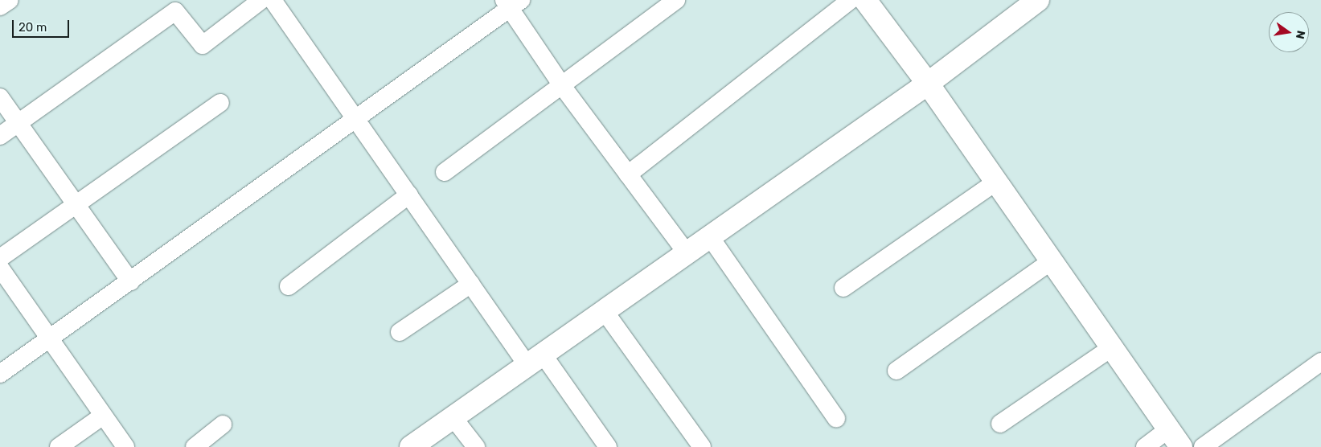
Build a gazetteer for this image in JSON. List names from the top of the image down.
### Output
{
  "scale_bar": "20 m",
  "north": "right"
}
